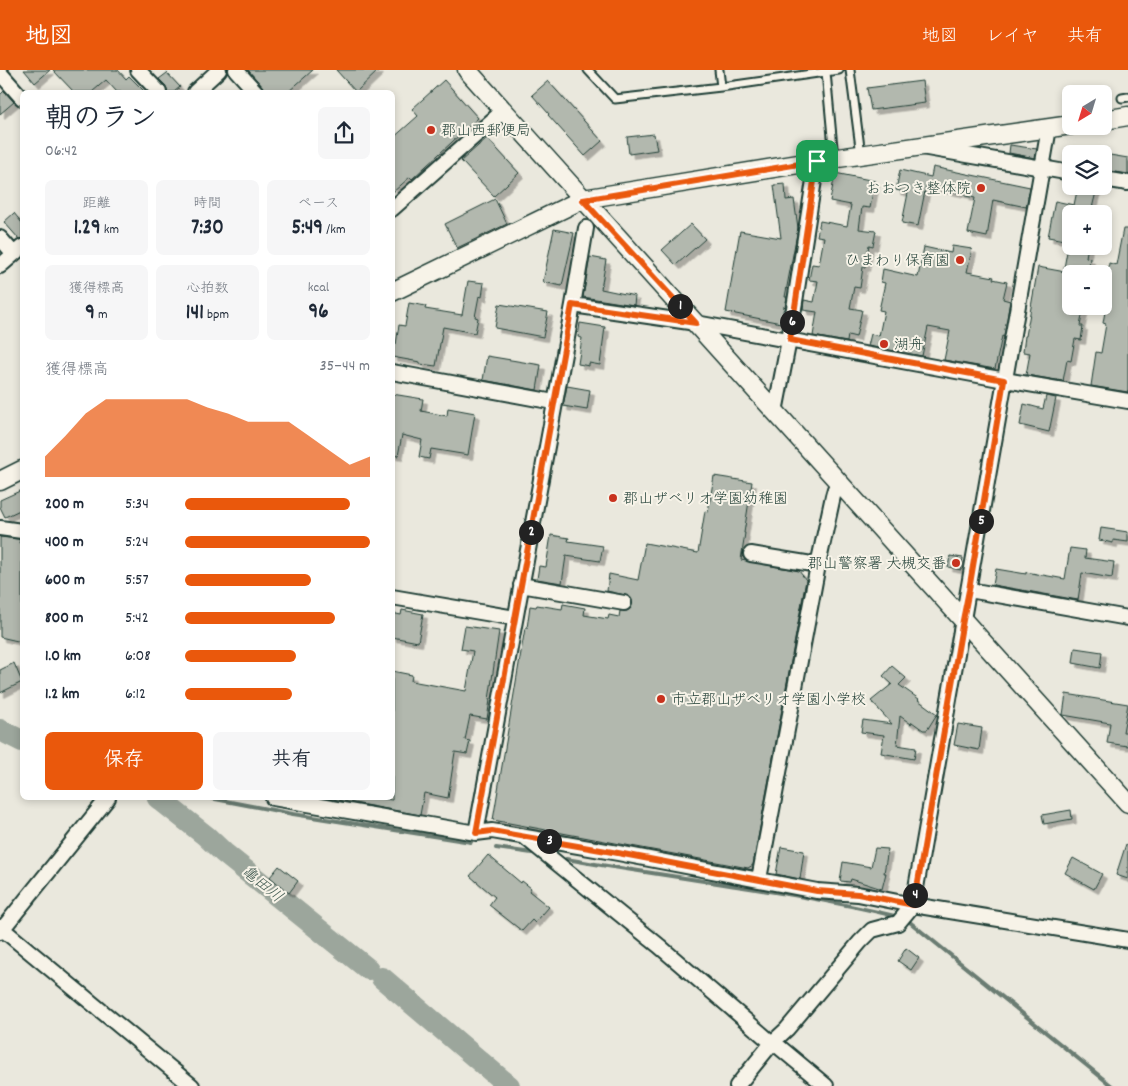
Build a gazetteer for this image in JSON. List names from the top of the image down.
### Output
{
  "water": ["亀田川"],
  "places": [
    "郡山西郵便局",
    "おおつき整体院",
    "ひまわり保育園",
    "湖舟",
    "郡山ザベリオ学園幼稚園",
    "郡山警察署 大槻交番",
    "市立郡山ザベリオ学園小学校"
  ],
  "north": "bottom left",
  "page": {
    "header": "地図",
    "nav": ["地図", "レイヤ", "共有"],
    "map_buttons": ["+", "−"],
    "heading": ["朝のラン", "06:42"],
    "stats": [
      ["距離", "1.29 km"],
      ["時間", "7:30"],
      ["ペース", "5:49 /km"],
      ["獲得標高", "9 m"],
      ["心拍数", "141 bpm"],
      ["kcal", "96"]
    ],
    "pins": [
      "1",
      "6",
      "5",
      "2",
      "3",
      "4"
    ],
    "chart": ["獲得標高", "35–44 m"],
    "list": [
      {
        "name": "200 m",
        "note": "5:34"
      },
      {
        "name": "400 m",
        "note": "5:24"
      },
      {
        "name": "600 m",
        "note": "5:57"
      },
      {
        "name": "800 m",
        "note": "5:42"
      },
      {
        "name": "1.0 km",
        "note": "6:08"
      },
      {
        "name": "1.2 km",
        "note": "6:12"
      }
    ],
    "buttons": ["保存", "共有"]
  }
}
